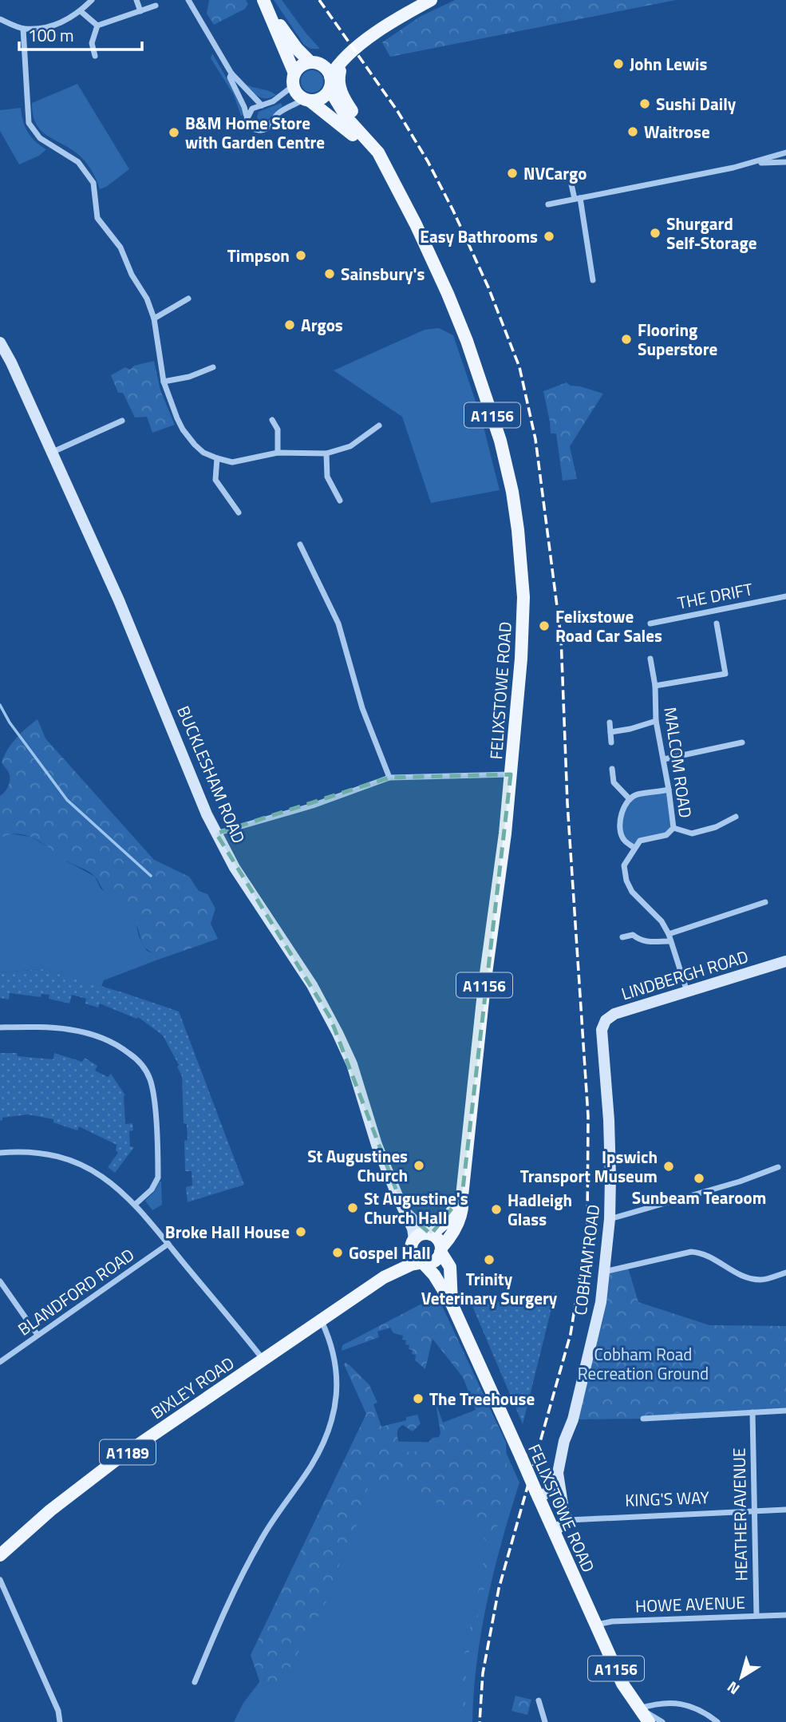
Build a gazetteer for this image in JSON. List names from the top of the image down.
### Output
{
  "streets": {
    "main road": [
      "A1156",
      "FELIXSTOWE ROAD",
      "BIXLEY ROAD",
      "A1189"
    ],
    "street": [
      "THE DRIFT",
      "MALCOM ROAD",
      "BUCKLESHAM ROAD",
      "LINDBERGH ROAD",
      "COBHAM ROAD",
      "BLANDFORD ROAD",
      "KING'S WAY",
      "HEATHER AVENUE",
      "HOWE AVENUE"
    ]
  },
  "crossings": [
    ["FELIXSTOWE ROAD", "BUCKLESHAM ROAD"],
    ["FELIXSTOWE ROAD", "BIXLEY ROAD"],
    ["FELIXSTOWE ROAD", "HOWE AVENUE"],
    ["BUCKLESHAM ROAD", "BIXLEY ROAD"],
    ["LINDBERGH ROAD", "COBHAM ROAD"],
    ["COBHAM ROAD", "KING'S WAY"],
    ["KING'S WAY", "HEATHER AVENUE"],
    ["HEATHER AVENUE", "HOWE AVENUE"]
  ],
  "parks": ["Cobham Road Recreation Ground"],
  "places": [
    "John Lewis",
    "Sushi Daily",
    "Waitrose",
    "B&M Home Store with Garden Centre",
    "NVCargo",
    "Shurgard Self-Storage",
    "Easy Bathrooms",
    "Timpson",
    "Sainsbury's",
    "Argos",
    "Flooring Superstore",
    "Felixstowe Road Car Sales",
    "St Augustines Church",
    "Ipswich Transport Museum",
    "Sunbeam Tearoom",
    "St Augustine's Church Hall",
    "Hadleigh Glass",
    "Broke Hall House",
    "Gospel Hall",
    "Trinity Veterinary Surgery",
    "The Treehouse"
  ],
  "scale_bar": "100 m",
  "north": "bottom left"
}
